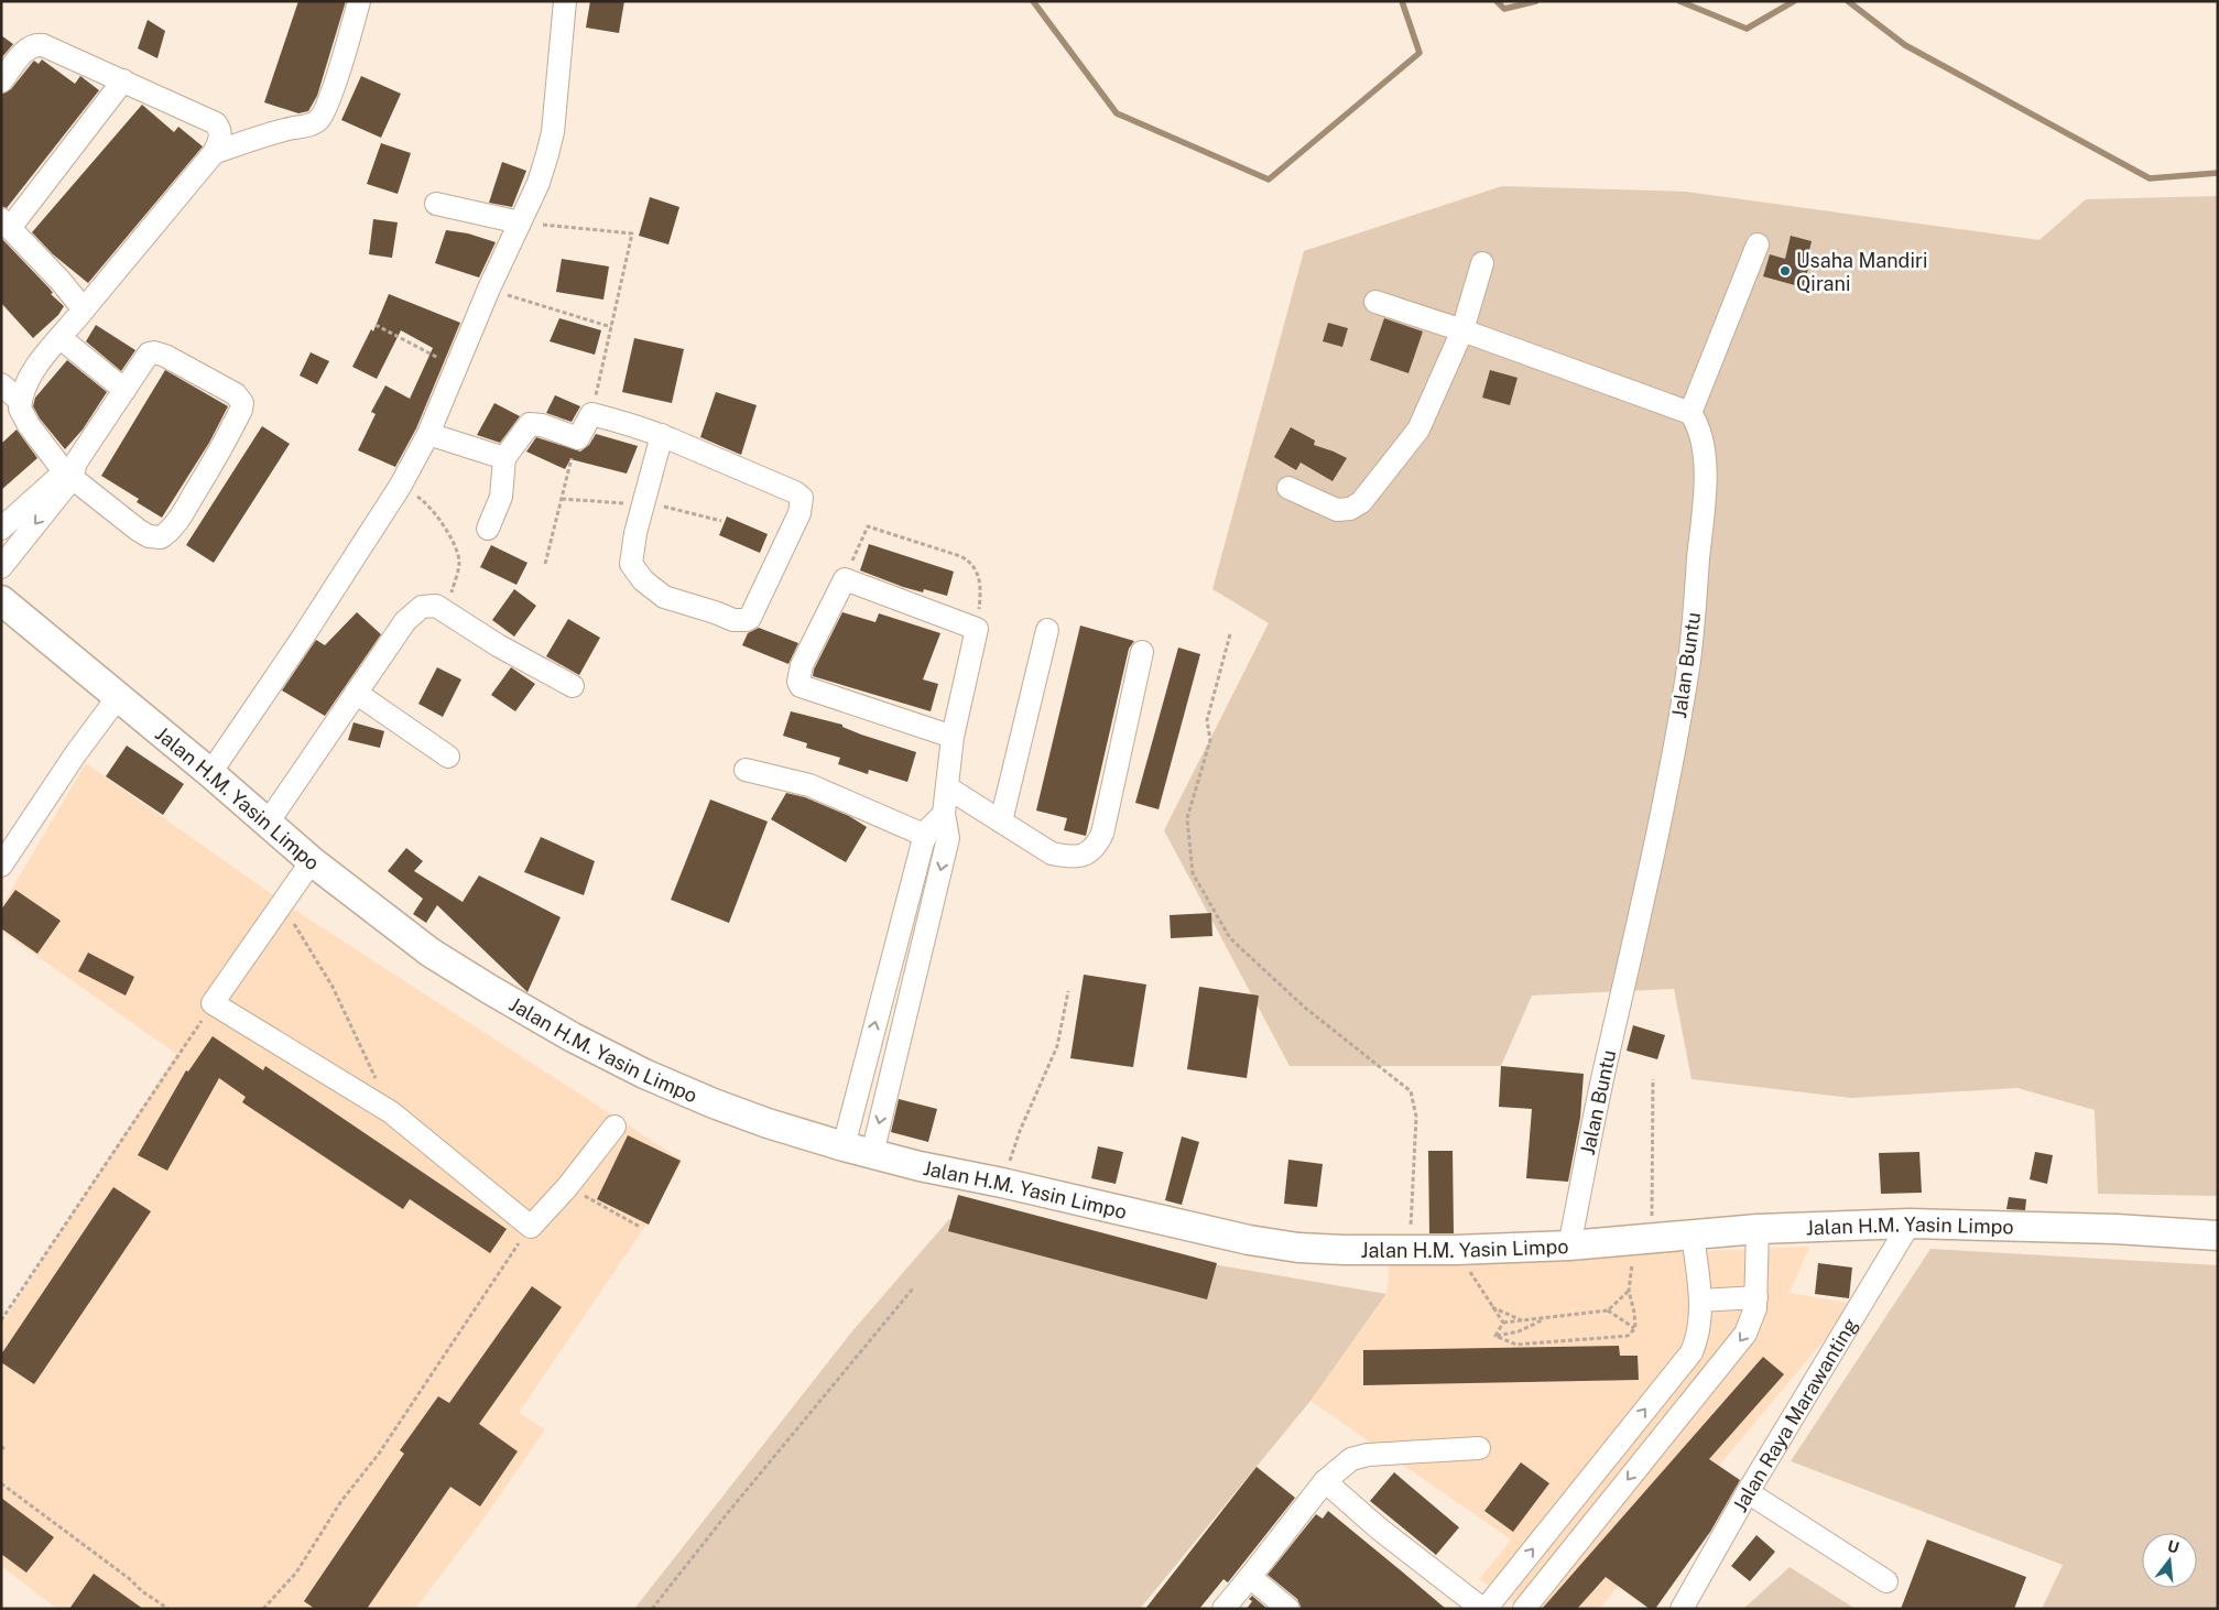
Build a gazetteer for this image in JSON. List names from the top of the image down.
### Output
{
  "streets": {
    "main road": ["Jalan H.M. Yasin Limpo"],
    "street": ["Jalan Buntu", "Jalan Raya Marawanting"]
  },
  "crossings": [
    ["Jalan Buntu", "Jalan H.M. Yasin Limpo"],
    ["Jalan H.M. Yasin Limpo", "Jalan Raya Marawanting"]
  ],
  "places": ["Usaha Mandiri Qirani"],
  "north": "top"
}
